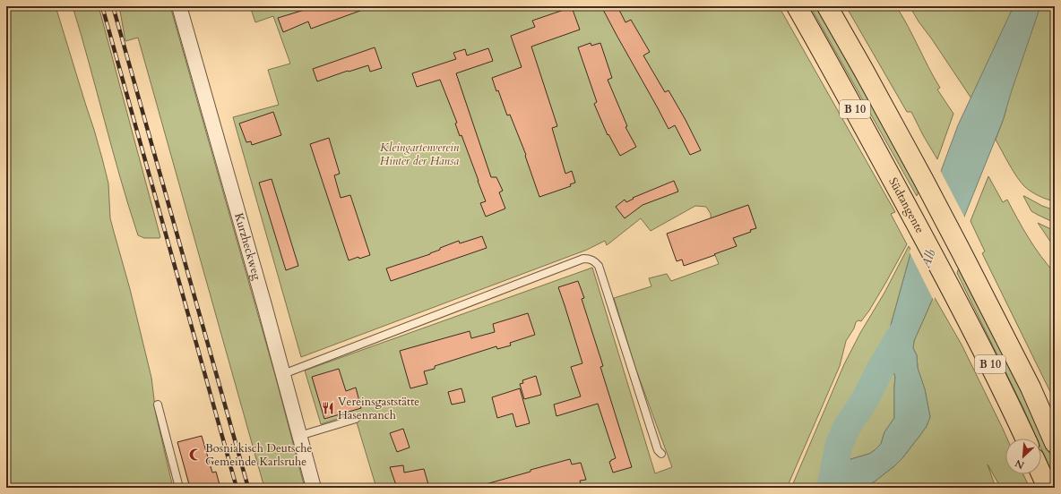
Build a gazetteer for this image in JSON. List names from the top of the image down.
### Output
{
  "streets": {
    "highway": ["B 10", "Südtangente"],
    "street": ["Kurzheckweg"]
  },
  "water": ["Alb"],
  "parks": ["Kleingartenverein Hinter der Hansa"],
  "places": {
    "restaurant": ["Vereinsgaststätte Hasenranch"],
    "mosque": ["Bosniakisch Deutsche Gemeinde Karlsruhe"]
  },
  "north": "bottom left"
}
